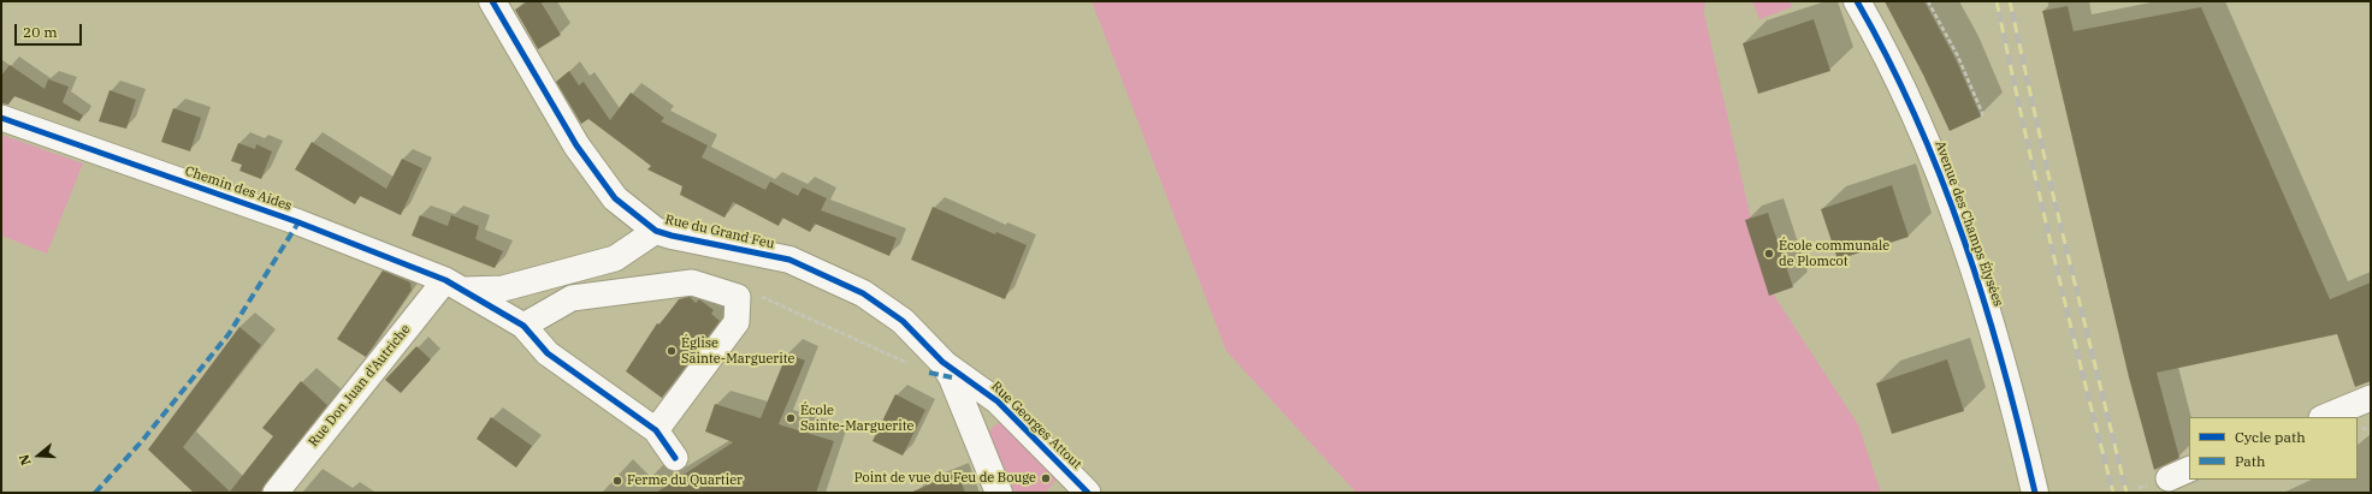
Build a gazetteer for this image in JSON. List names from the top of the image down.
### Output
{
  "streets": {
    "street": [
      "Chemin des Aides",
      "Avenue des Champs Élysées",
      "Rue du Grand Feu",
      "Rue Don Juan d'Autriche",
      "Rue Georges Attout"
    ]
  },
  "crossings": [
    ["Chemin des Aides", "Rue du Grand Feu"],
    ["Chemin des Aides", "Rue Don Juan d'Autriche"],
    ["Rue du Grand Feu", "Rue Georges Attout"]
  ],
  "places": [
    "École communale de Plomcot",
    "Église Sainte-Marguerite",
    "École Sainte-Marguerite",
    "Point de vue du Feu de Bouge",
    "Ferme du Quartier"
  ],
  "legend": ["Cycle path", "Path"],
  "scale_bar": "20 m",
  "north": "left"
}
